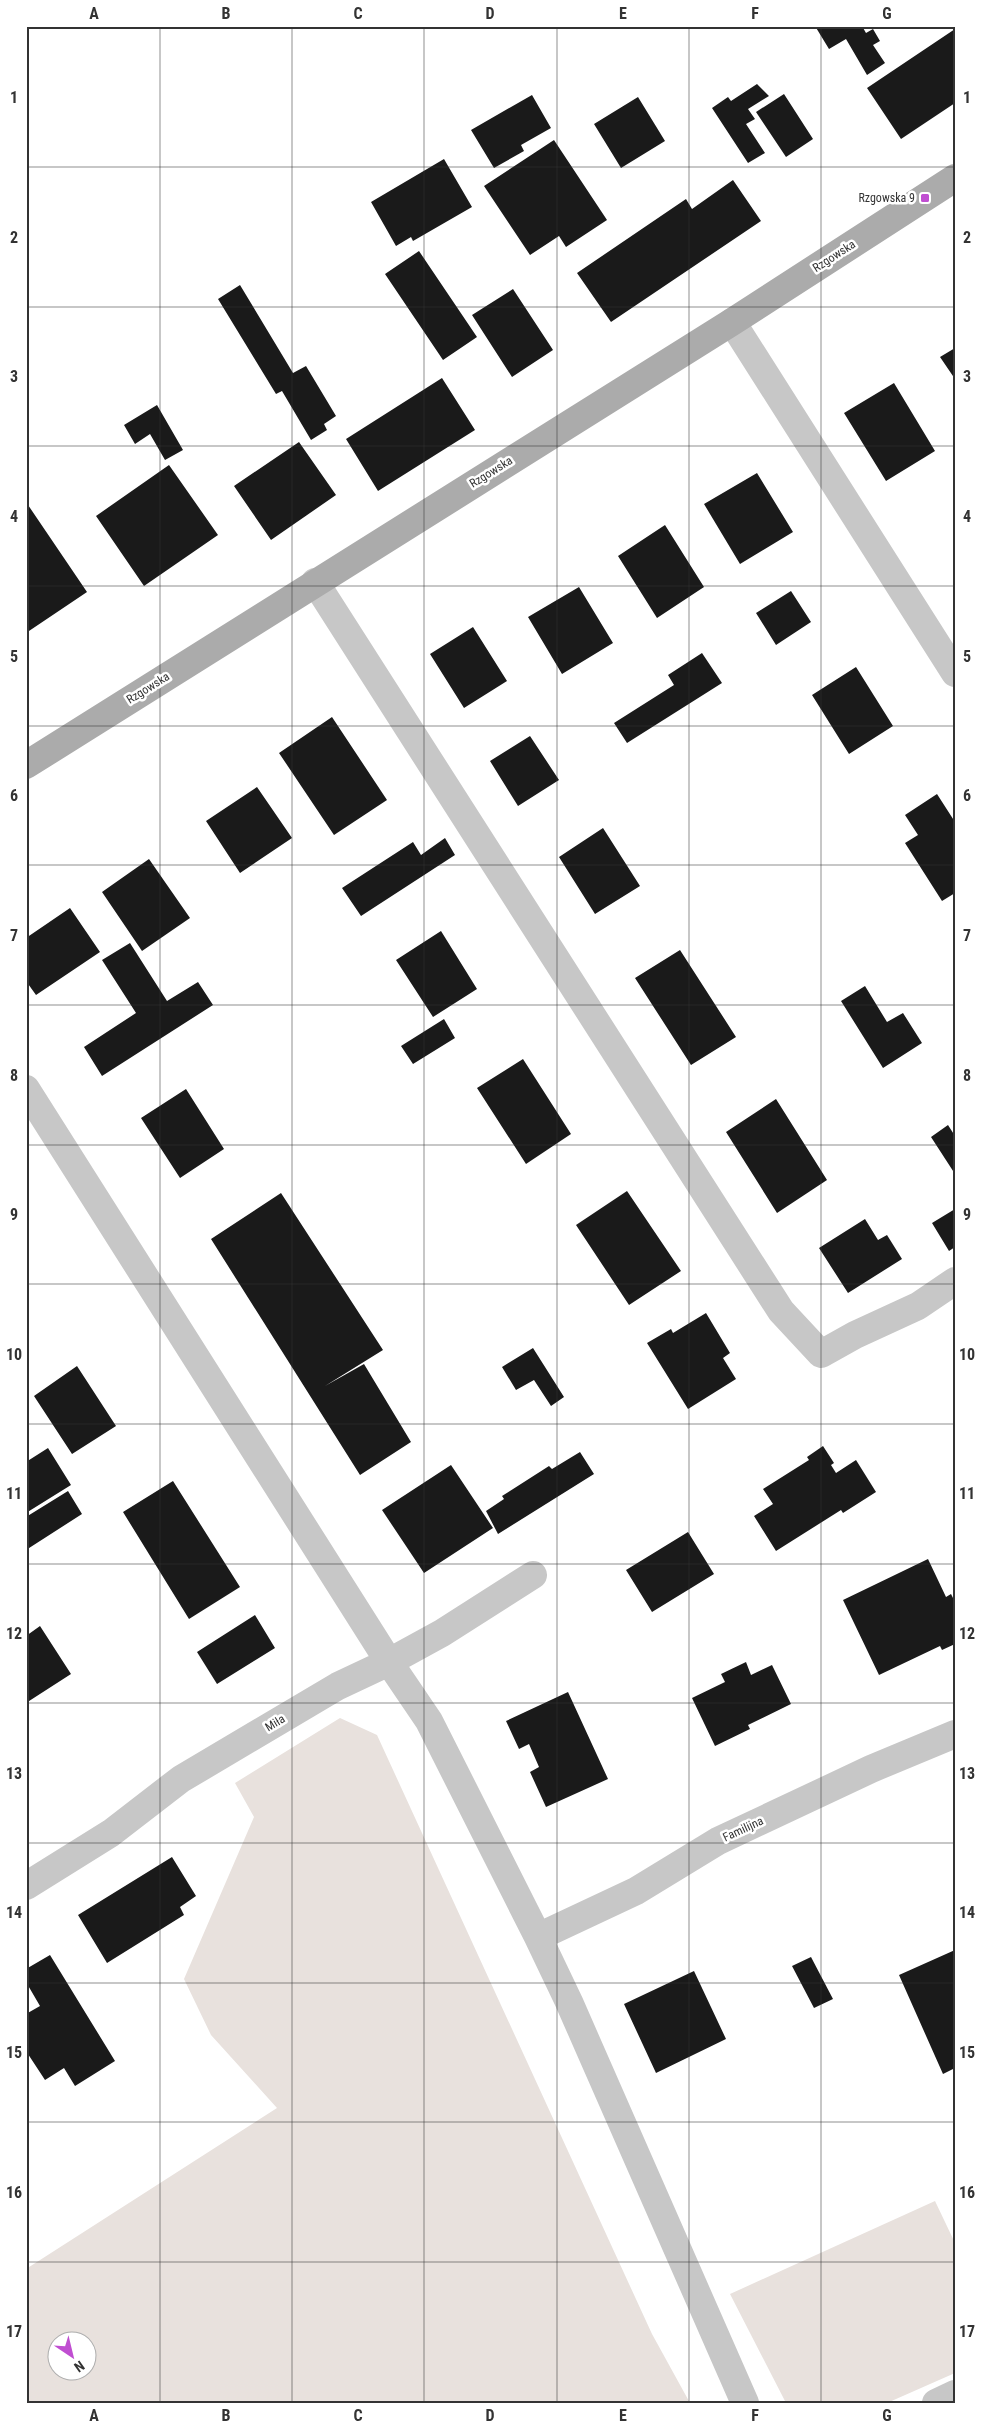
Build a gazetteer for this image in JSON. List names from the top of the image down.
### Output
{
  "streets": {
    "main road": ["Rzgowska"],
    "street": ["Miła", "Familijna"]
  },
  "places": {
    "transit": ["Rzgowska 9"]
  },
  "north": "bottom right",
  "grid": {
    "columns": [
      "A",
      "B",
      "C",
      "D",
      "E",
      "F",
      "G"
    ],
    "rows": [
      "1",
      "2",
      "3",
      "4",
      "5",
      "6",
      "7",
      "8",
      "9",
      "10",
      "11",
      "12",
      "13",
      "14",
      "15",
      "16",
      "17"
    ]
  }
}
